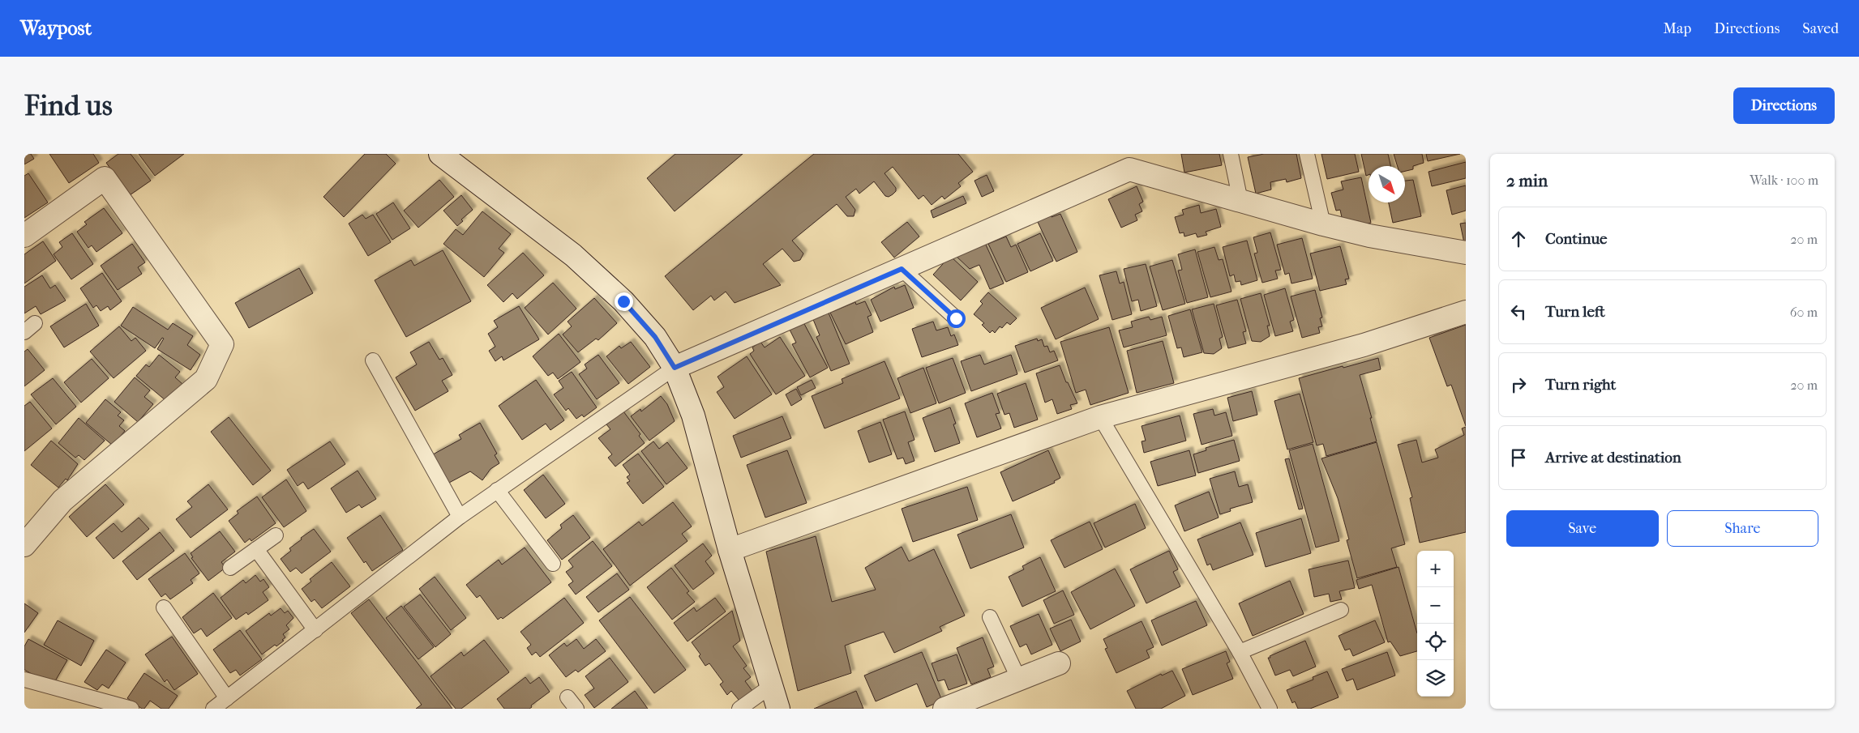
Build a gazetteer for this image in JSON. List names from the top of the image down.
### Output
{
  "north": "bottom right",
  "page": {
    "header": "Waypost",
    "nav": ["Map", "Directions", "Saved"],
    "buttons": [
      "Directions",
      ["Save", "Share"]
    ],
    "title": "Find us",
    "heading": ["2 min", "Walk · 100 m"],
    "list": [
      ["Continue", "20 m"],
      ["Turn left", "60 m"],
      ["Turn right", "20 m"],
      "Arrive at destination"
    ],
    "map_buttons": ["+", "−"]
  }
}
